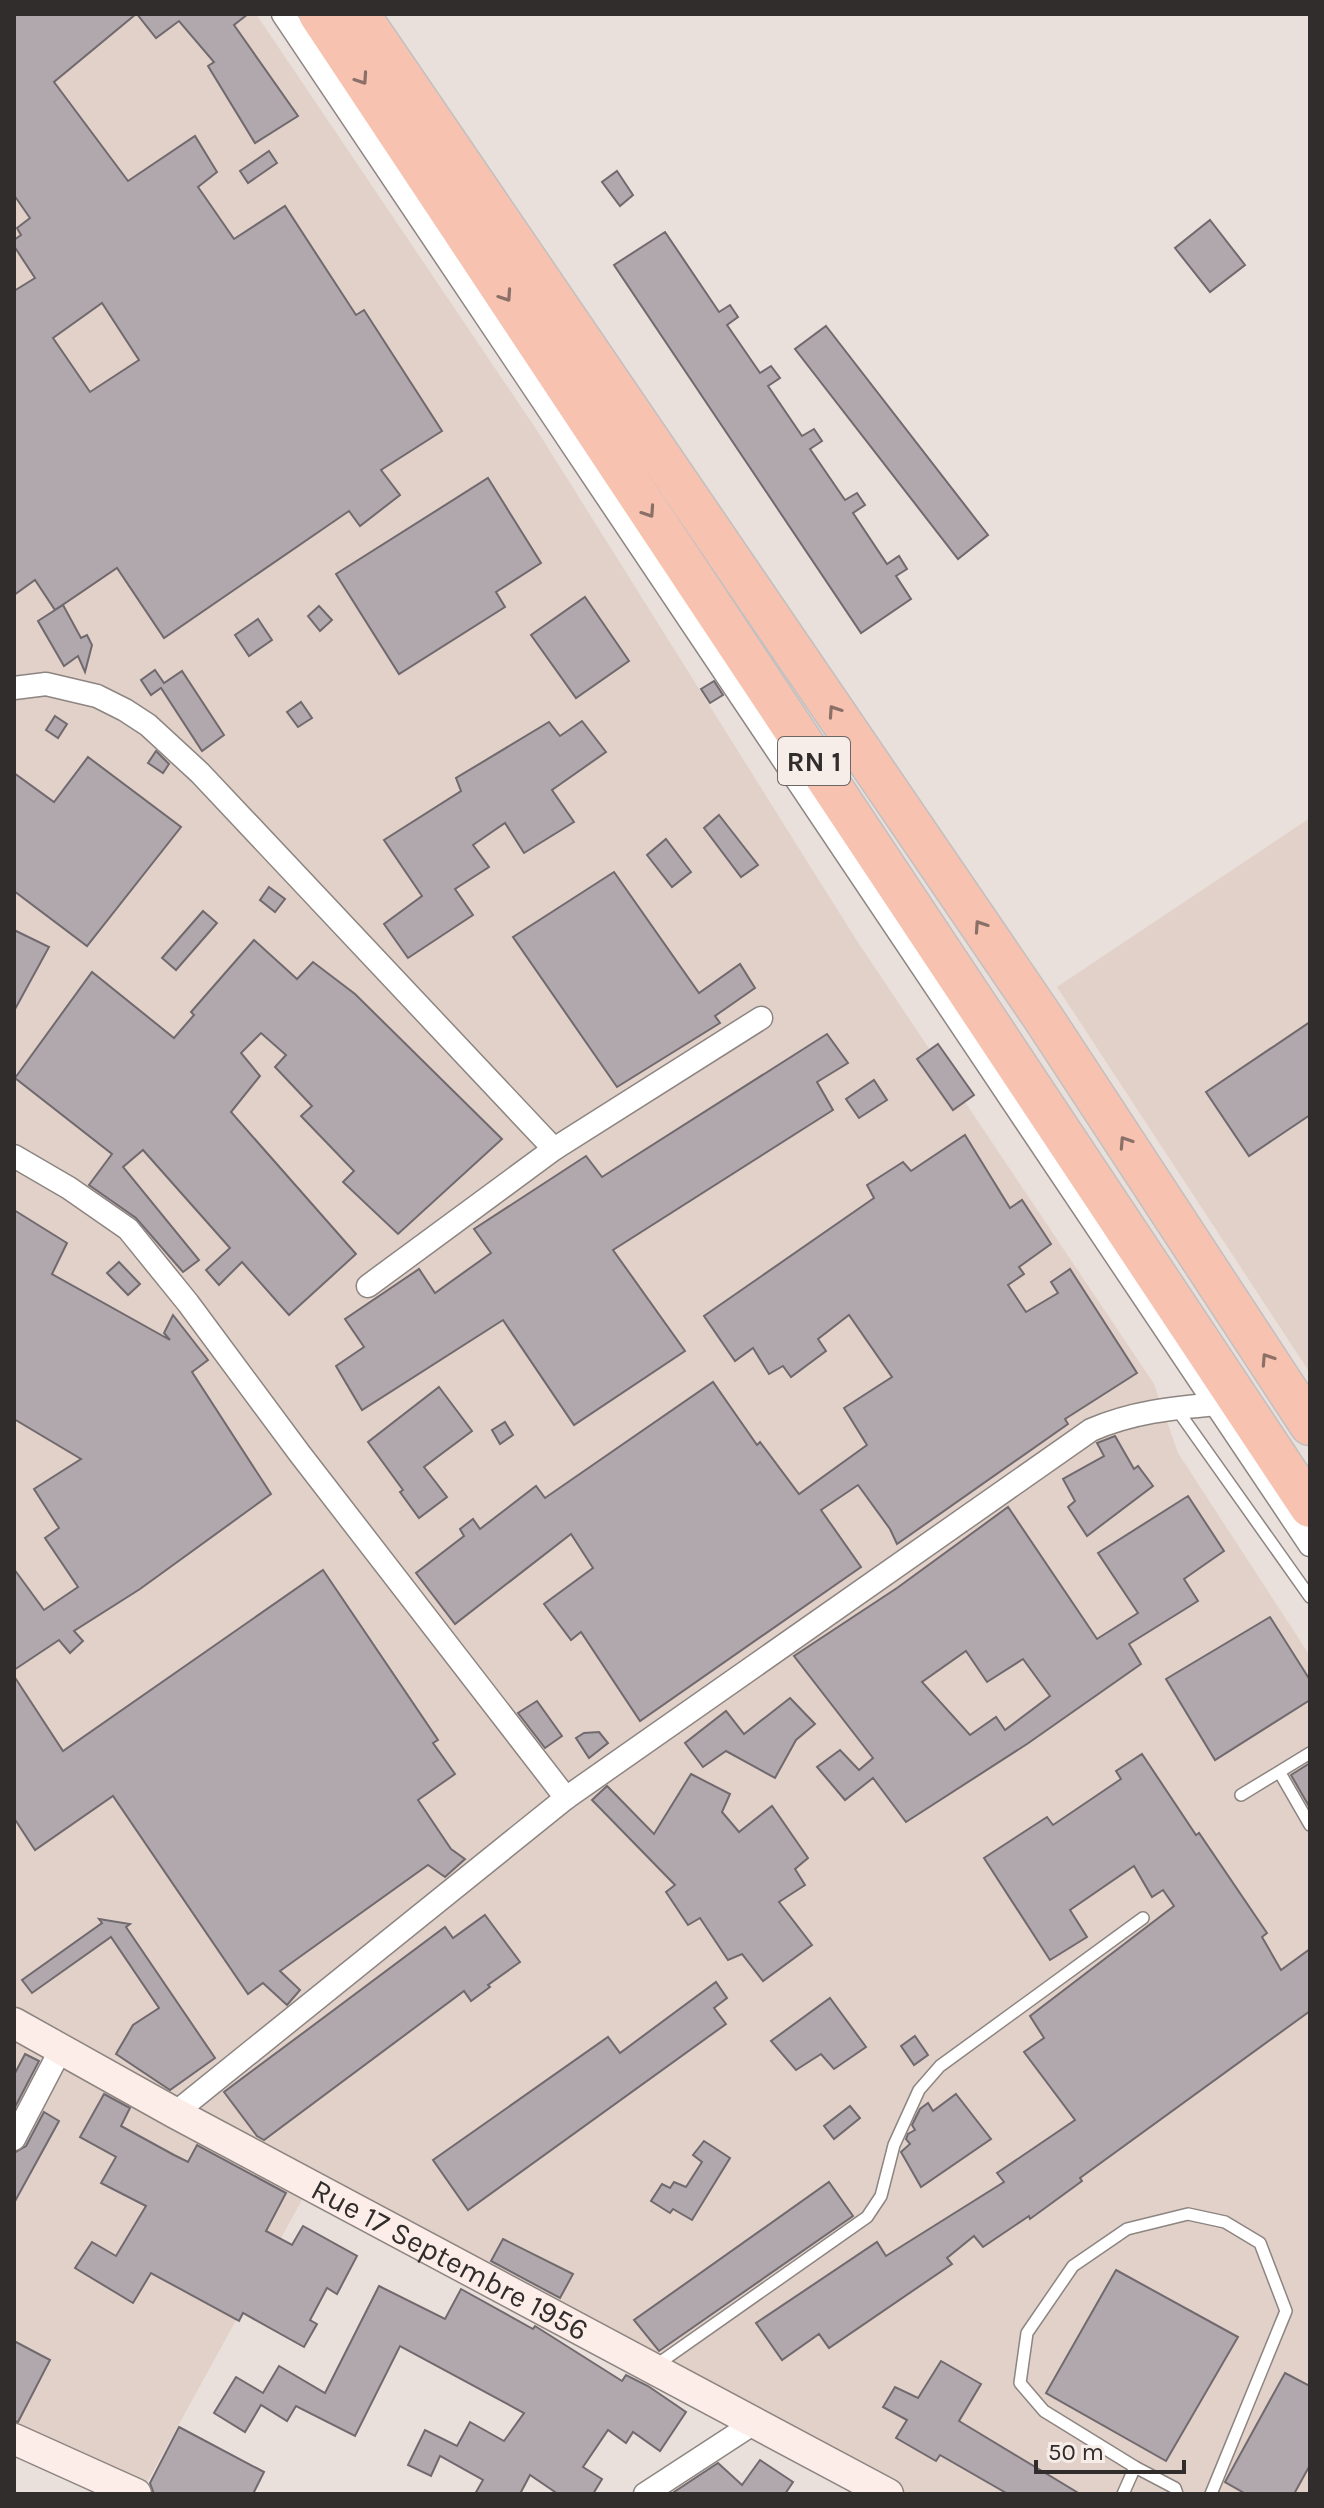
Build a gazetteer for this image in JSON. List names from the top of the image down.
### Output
{
  "streets": {
    "highway": ["RN 1"],
    "main road": ["Rue 17 Septembre 1956"]
  },
  "scale_bar": "50 m"
}
